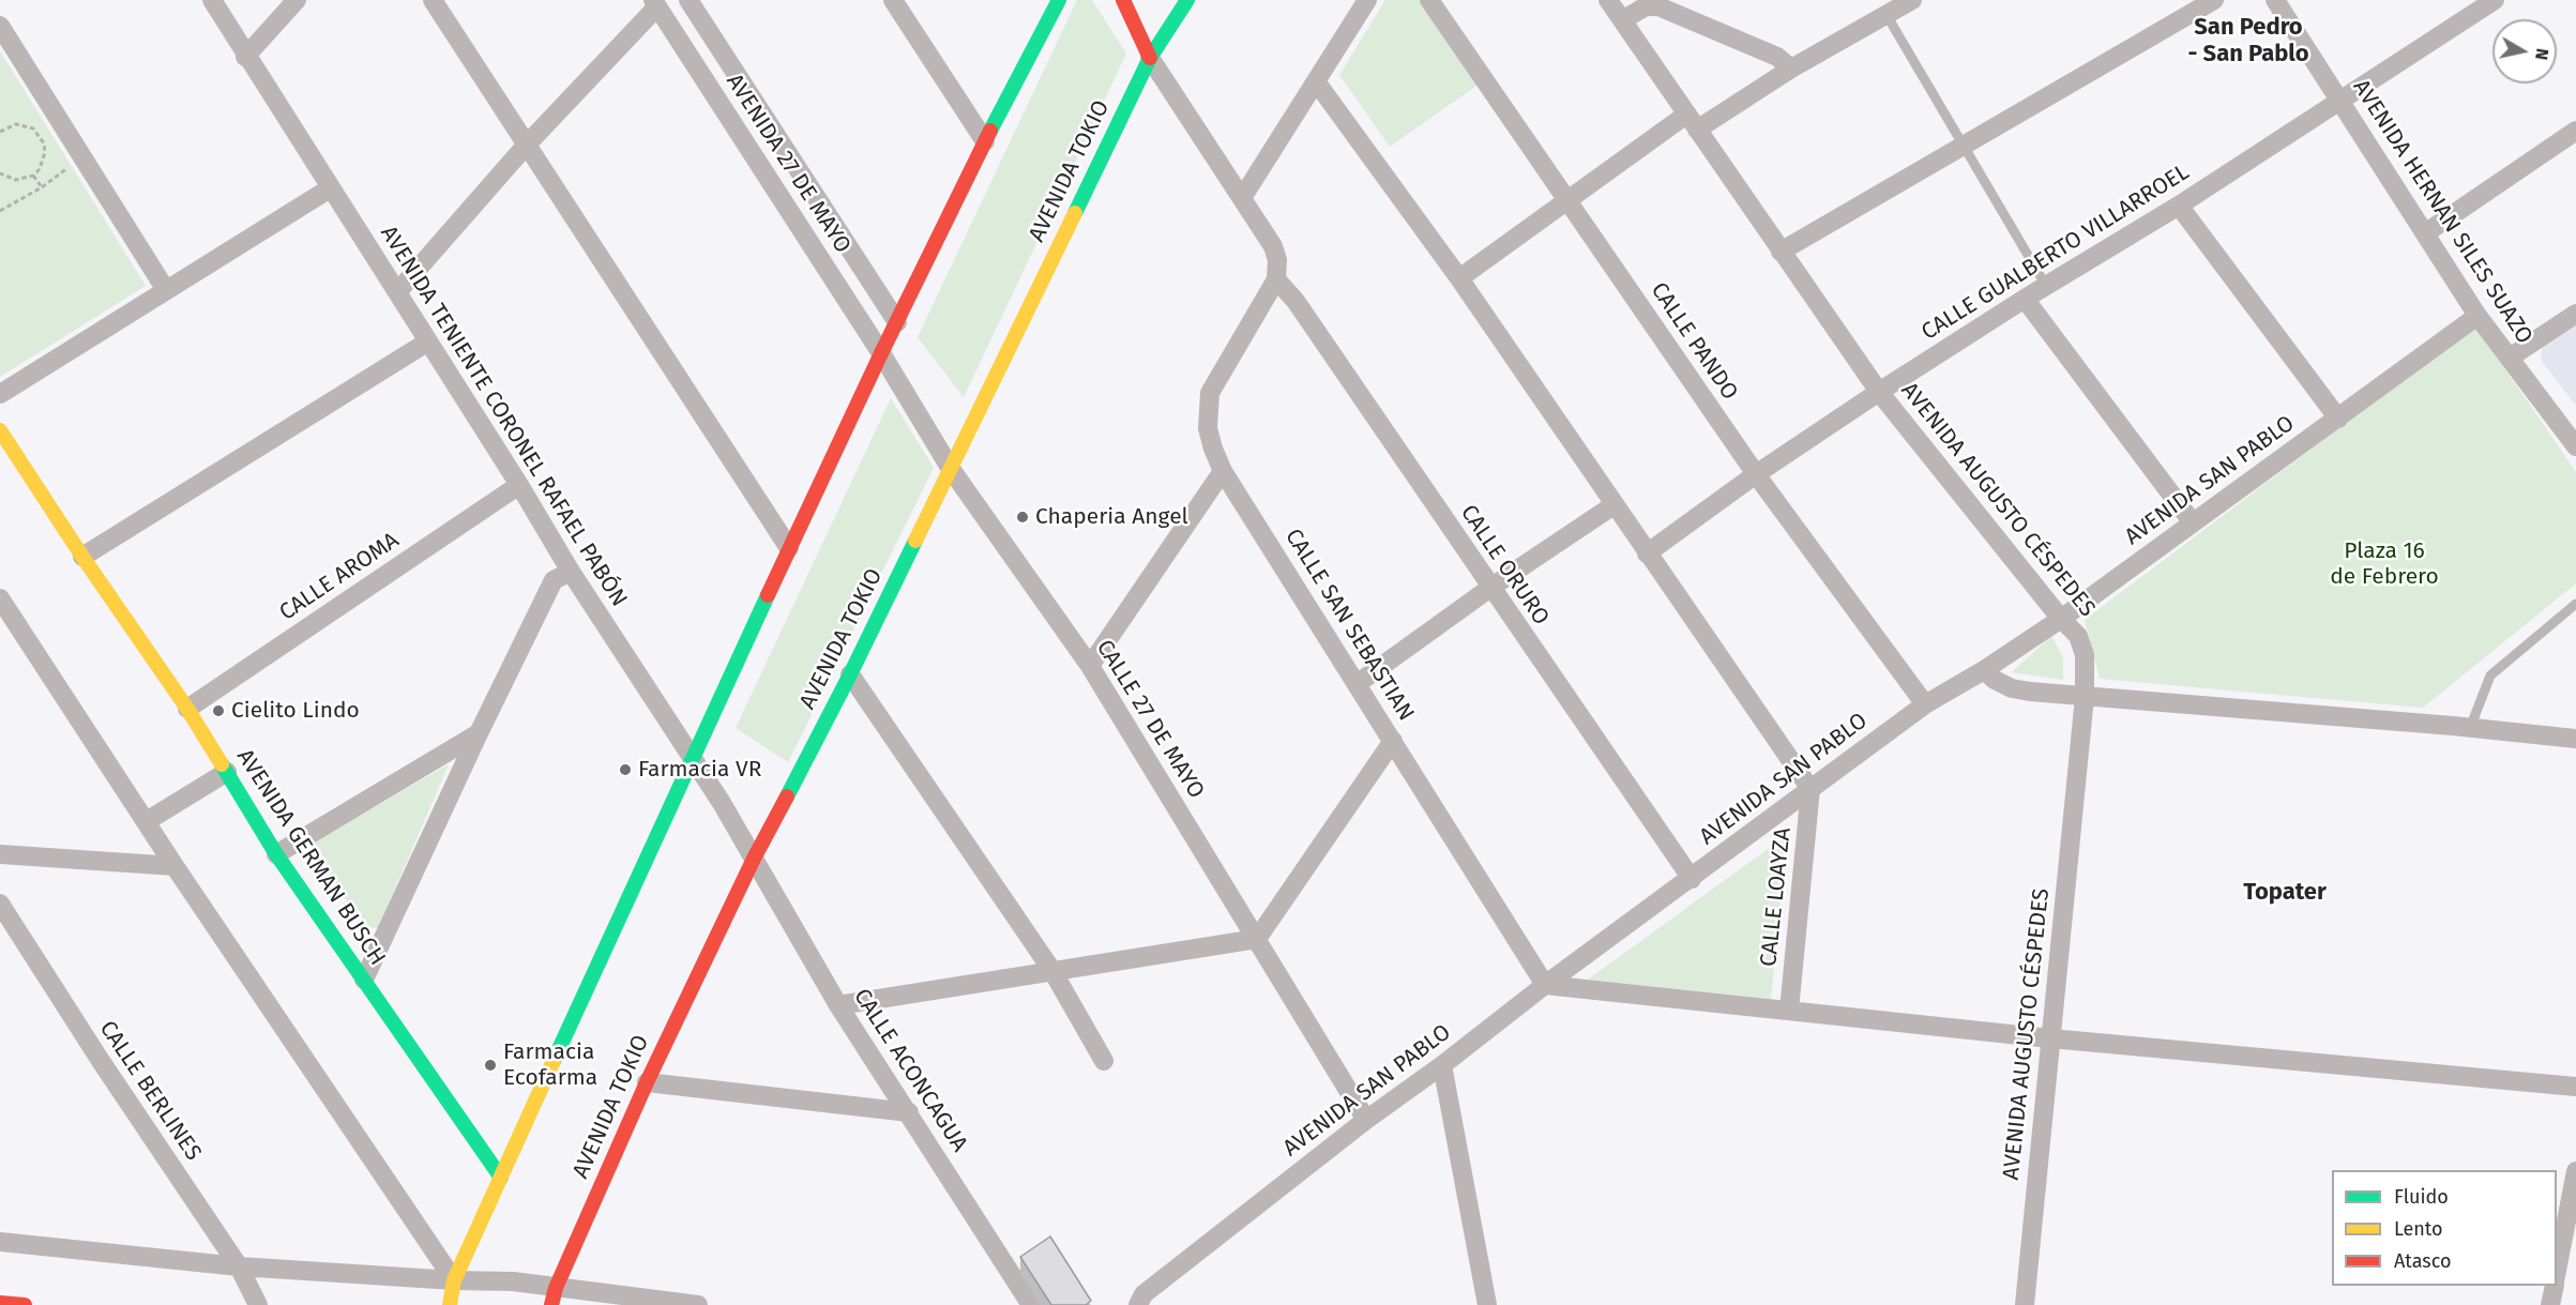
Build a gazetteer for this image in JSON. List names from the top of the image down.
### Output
{
  "streets": {
    "main road": ["AVENIDA TOKIO", "AVENIDA GERMAN BUSCH"],
    "street": [
      "AVENIDA 27 DE MAYO",
      "AVENIDA HERNAN SILES SUAZO",
      "CALLE GUALBERTO VILLARROEL",
      "CALLE PANDO",
      "AVENIDA TENIENTE CORONEL RAFAEL PABÓN",
      "AVENIDA SAN PABLO",
      "AVENIDA AUGUSTO CÉSPEDES",
      "CALLE ORURO",
      "CALLE AROMA",
      "CALLE SAN SEBASTIAN",
      "CALLE 27 DE MAYO",
      "CALLE LOAYZA",
      "CALLE ACONCAGUA",
      "CALLE BERLINES"
    ]
  },
  "crossings": [
    ["AVENIDA 27 DE MAYO", "CALLE 27 DE MAYO"],
    ["AVENIDA TOKIO", "AVENIDA TENIENTE CORONEL RAFAEL PABÓN"],
    ["AVENIDA TOKIO", "CALLE 27 DE MAYO"],
    ["AVENIDA TOKIO", "CALLE ACONCAGUA"],
    ["AVENIDA HERNAN SILES SUAZO", "CALLE GUALBERTO VILLARROEL"],
    ["AVENIDA HERNAN SILES SUAZO", "AVENIDA SAN PABLO"],
    ["CALLE GUALBERTO VILLARROEL", "CALLE PANDO"],
    ["CALLE GUALBERTO VILLARROEL", "AVENIDA AUGUSTO CÉSPEDES"],
    ["CALLE PANDO", "AVENIDA SAN PABLO"],
    ["AVENIDA TENIENTE CORONEL RAFAEL PABÓN", "CALLE AROMA"],
    ["AVENIDA TENIENTE CORONEL RAFAEL PABÓN", "CALLE ACONCAGUA"],
    ["AVENIDA SAN PABLO", "AVENIDA AUGUSTO CÉSPEDES"],
    ["AVENIDA SAN PABLO", "CALLE ORURO"],
    ["AVENIDA SAN PABLO", "CALLE SAN SEBASTIAN"],
    ["AVENIDA SAN PABLO", "CALLE 27 DE MAYO"],
    ["AVENIDA SAN PABLO", "CALLE LOAYZA"],
    ["CALLE ORURO", "CALLE SAN SEBASTIAN"],
    ["CALLE AROMA", "AVENIDA GERMAN BUSCH"]
  ],
  "districts": ["San Pedro - San Pablo", "Topater"],
  "parks": ["Plaza 16 de Febrero"],
  "places": [
    "Chaperia Angel",
    "Cielito Lindo",
    "Farmacia VR",
    "Farmacia Ecofarma"
  ],
  "legend": ["Fluido", "Lento", "Atasco"],
  "north": "right"
}
